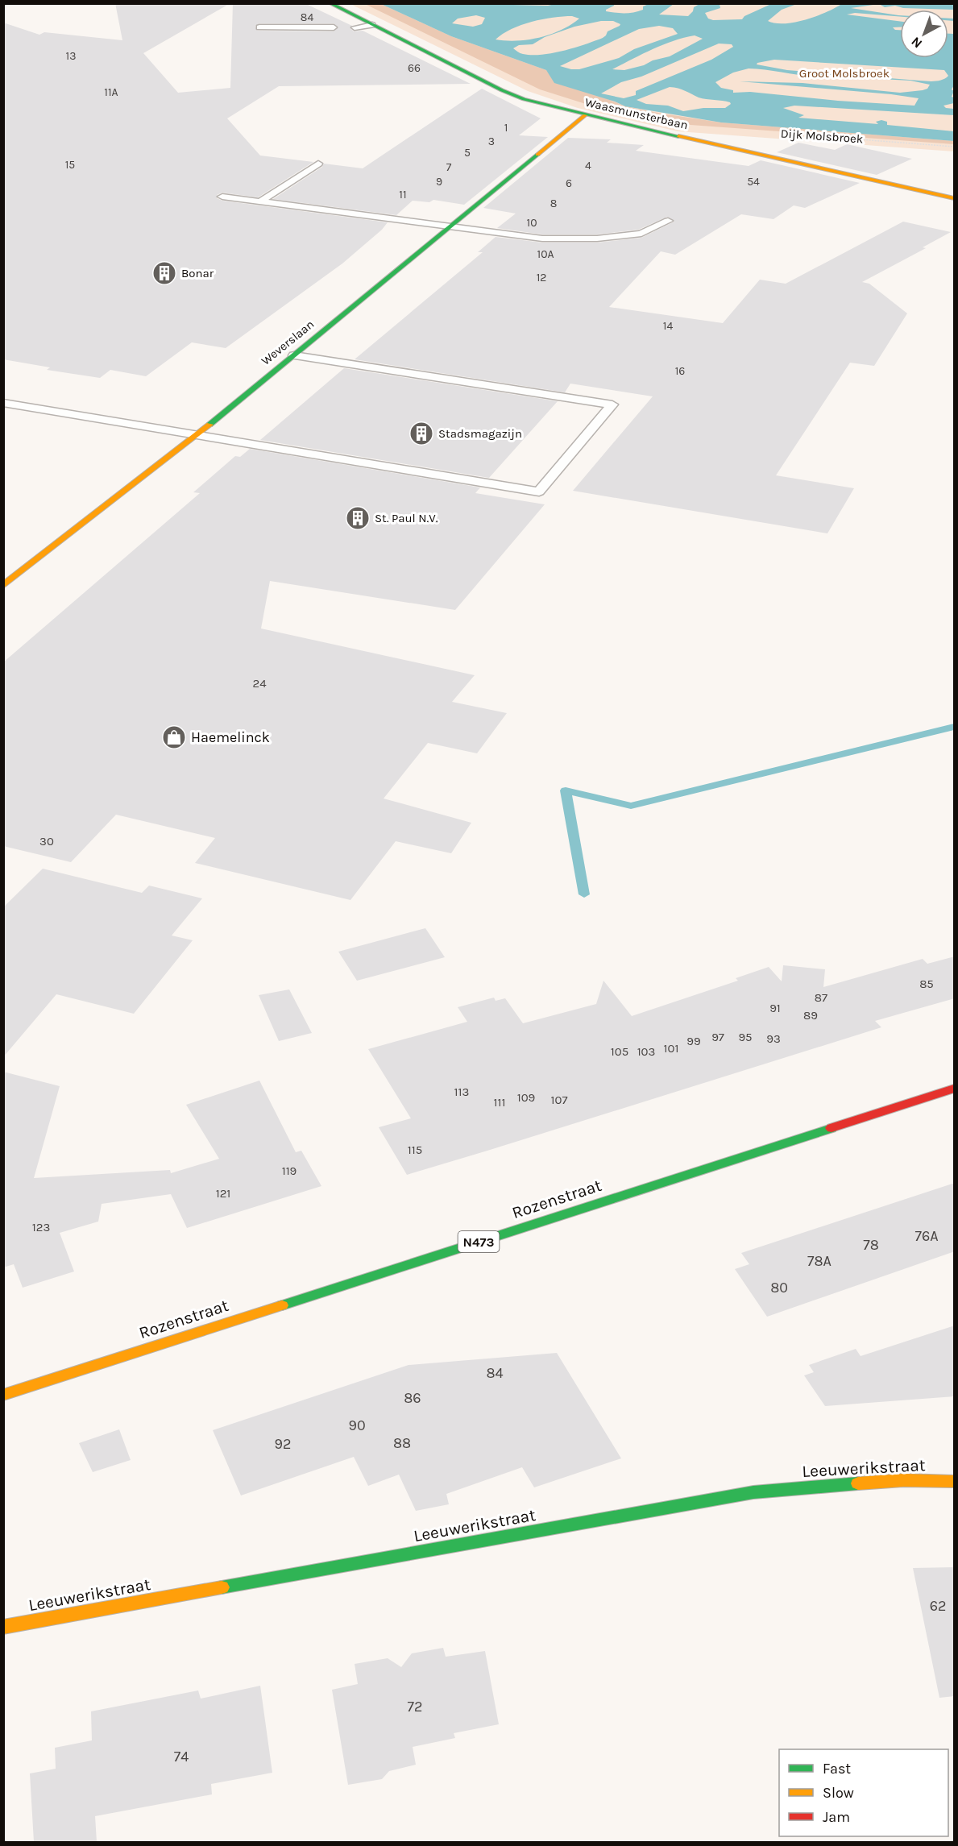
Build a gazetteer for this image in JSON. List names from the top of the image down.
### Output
{
  "streets": {
    "street": [
      "Waasmunsterbaan",
      "Weverslaan",
      "Rozenstraat",
      "N473",
      "Leeuwerikstraat"
    ],
    "path": ["Dijk Molsbroek"]
  },
  "crossings": [
    ["Waasmunsterbaan", "Weverslaan"]
  ],
  "parks": ["Groot Molsbroek"],
  "places": {
    "building": ["Bonar", "Stadsmagazijn", "St. Paul N.V."],
    "shop": ["Haemelinck"]
  },
  "house_numbers": [
    "84",
    "13",
    "66",
    "11A",
    "1",
    "3",
    "5",
    "15",
    "4",
    "7",
    "9",
    "54",
    "6",
    "11",
    "8",
    "10",
    "10A",
    "12",
    "14",
    "16",
    "24",
    "30",
    "85",
    "87",
    "91",
    "89",
    "97",
    "95",
    "93",
    "99",
    "101",
    "105",
    "103",
    "113",
    "109",
    "107",
    "111",
    "115",
    "119",
    "121",
    "123",
    "76A",
    "78",
    "78A",
    "80",
    "84",
    "86",
    "90",
    "88",
    "92",
    "62",
    "72",
    "74"
  ],
  "legend": ["Fast", "Slow", "Jam"],
  "north": "bottom left"
}
